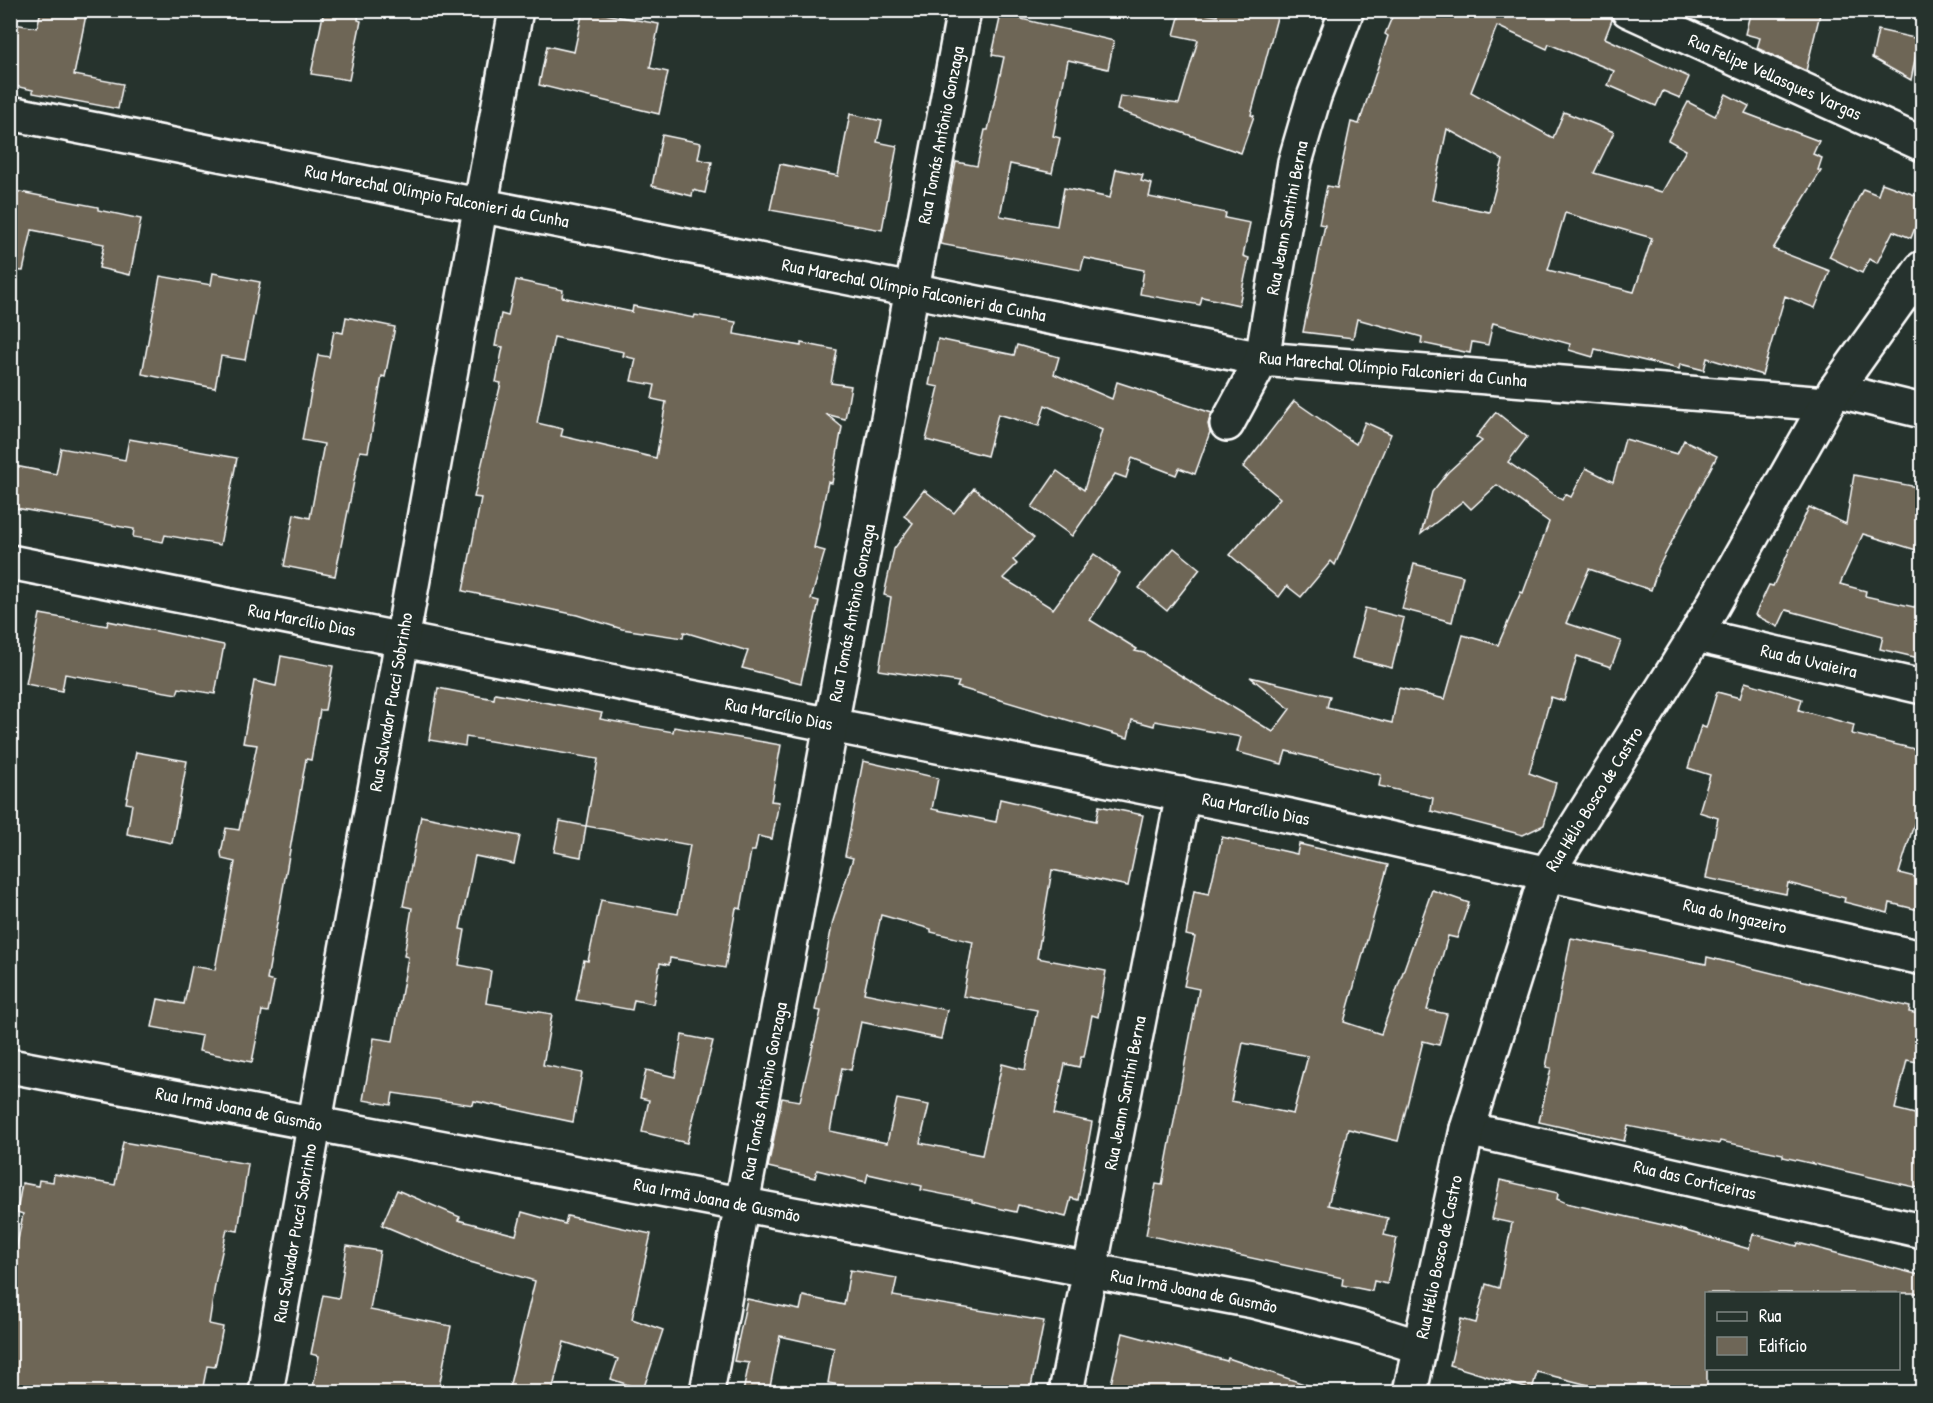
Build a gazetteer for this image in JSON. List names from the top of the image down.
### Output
{
  "streets": {
    "street": [
      "Rua Felipe Vellasques Vargas",
      "Rua Tomás Antônio Gonzaga",
      "Rua Marechal Olímpio Falconieri da Cunha",
      "Rua Jeann Santini Berna",
      "Rua Marcílio Dias",
      "Rua da Uvaieira",
      "Rua Salvador Pucci Sobrinho",
      "Rua Hélio Bosco de Castro",
      "Rua do Ingazeiro",
      "Rua Irmã Joana de Gusmão",
      "Rua das Corticeiras"
    ]
  },
  "crossings": [
    ["Rua Tomás Antônio Gonzaga", "Rua Marechal Olímpio Falconieri da Cunha"],
    ["Rua Tomás Antônio Gonzaga", "Rua Marcílio Dias"],
    ["Rua Tomás Antônio Gonzaga", "Rua Irmã Joana de Gusmão"],
    ["Rua Marechal Olímpio Falconieri da Cunha", "Rua Jeann Santini Berna"],
    ["Rua Marechal Olímpio Falconieri da Cunha", "Rua Salvador Pucci Sobrinho"],
    ["Rua Marechal Olímpio Falconieri da Cunha", "Rua Hélio Bosco de Castro"],
    ["Rua Jeann Santini Berna", "Rua Marcílio Dias"],
    ["Rua Jeann Santini Berna", "Rua Irmã Joana de Gusmão"],
    ["Rua Marcílio Dias", "Rua Salvador Pucci Sobrinho"],
    ["Rua Marcílio Dias", "Rua Hélio Bosco de Castro"],
    ["Rua Marcílio Dias", "Rua do Ingazeiro"],
    ["Rua da Uvaieira", "Rua Hélio Bosco de Castro"],
    ["Rua Salvador Pucci Sobrinho", "Rua Irmã Joana de Gusmão"],
    ["Rua Hélio Bosco de Castro", "Rua do Ingazeiro"],
    ["Rua Hélio Bosco de Castro", "Rua Irmã Joana de Gusmão"],
    ["Rua Hélio Bosco de Castro", "Rua das Corticeiras"]
  ],
  "legend": ["Rua", "Edifício"]
}
